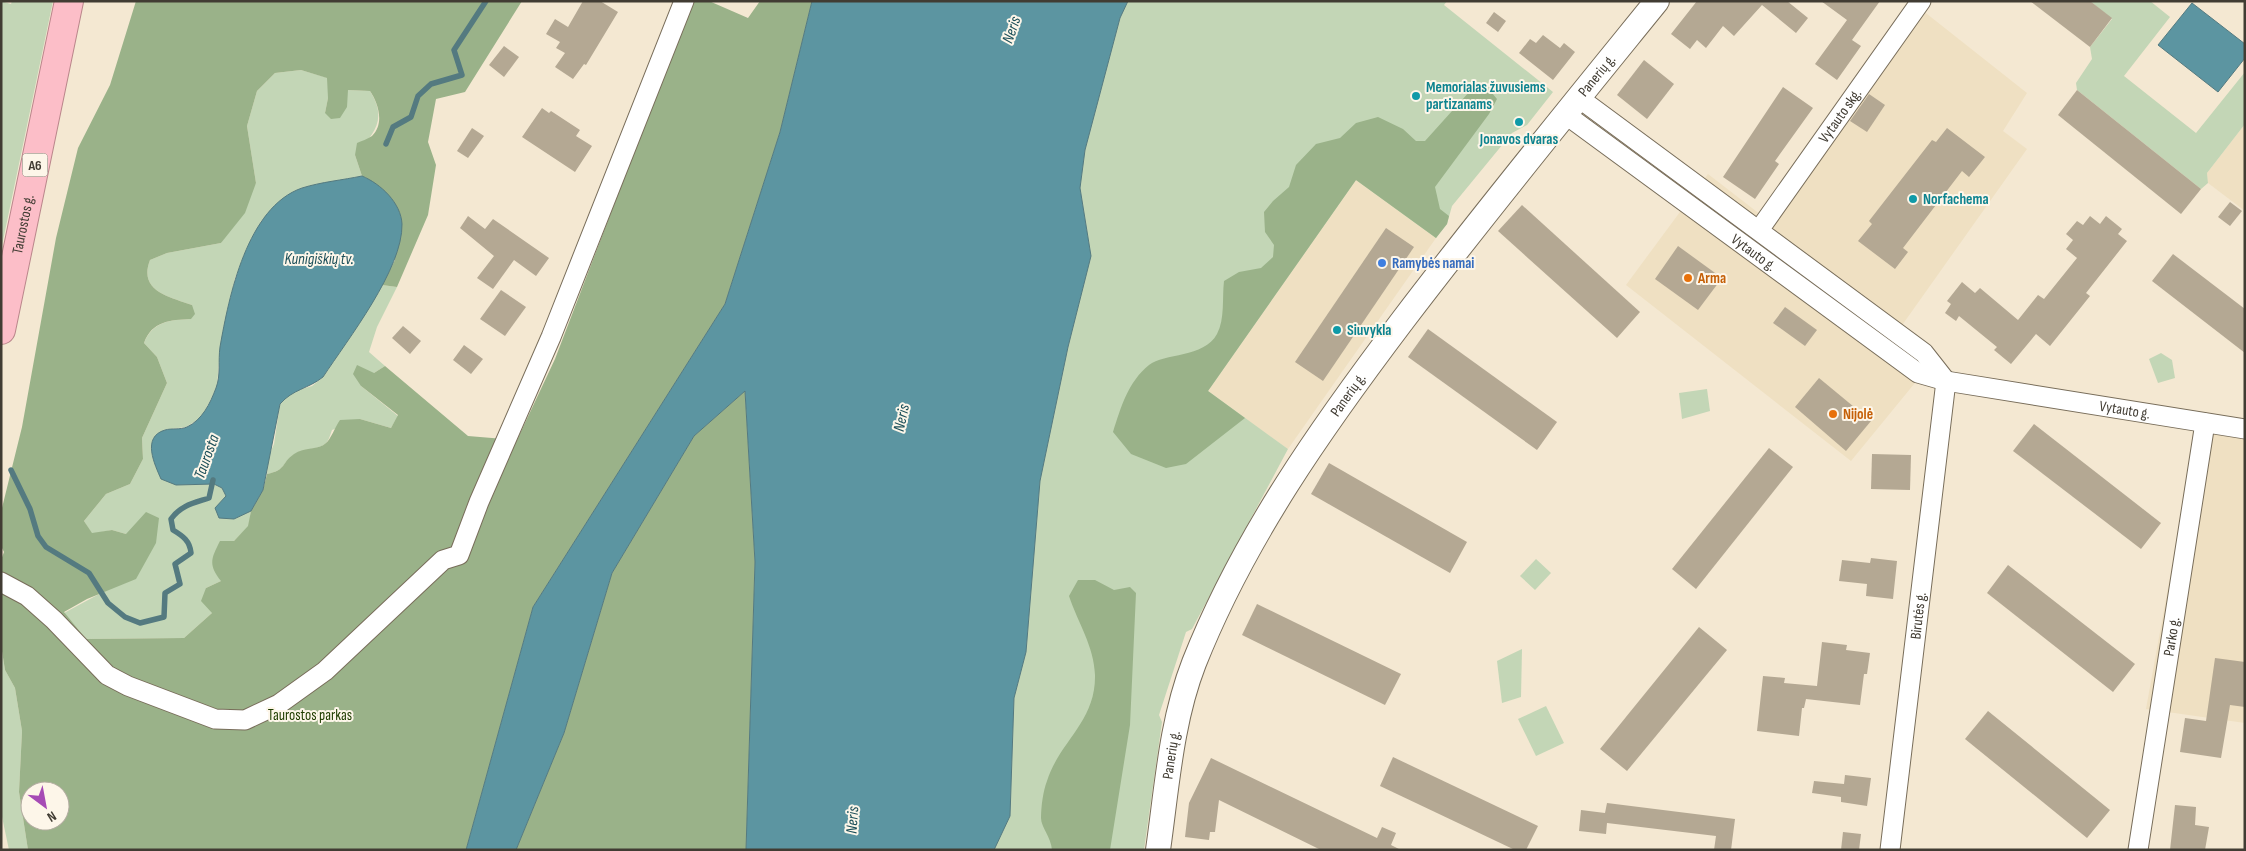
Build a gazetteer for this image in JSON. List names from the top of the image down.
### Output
{
  "streets": {
    "highway": ["A6", "Taurostos g."],
    "street": [
      "Panerių g.",
      "Vytauto skg.",
      "Vytauto g.",
      "Birutės g.",
      "Parko g."
    ]
  },
  "crossings": [
    ["Panerių g.", "Vytauto g."],
    ["Vytauto skg.", "Vytauto g."],
    ["Vytauto g.", "Birutės g."],
    ["Vytauto g.", "Parko g."]
  ],
  "water": ["Neris", "Kunigiškių tv.", "Taurosta"],
  "parks": ["Taurostos parkas"],
  "places": [
    "Memorialas žuvusiems partizanams",
    "Jonavos dvaras",
    "Norfachema",
    "Ramybės namai",
    "Arma",
    "Siuvykla",
    "Nijolė"
  ],
  "north": "bottom right"
}
